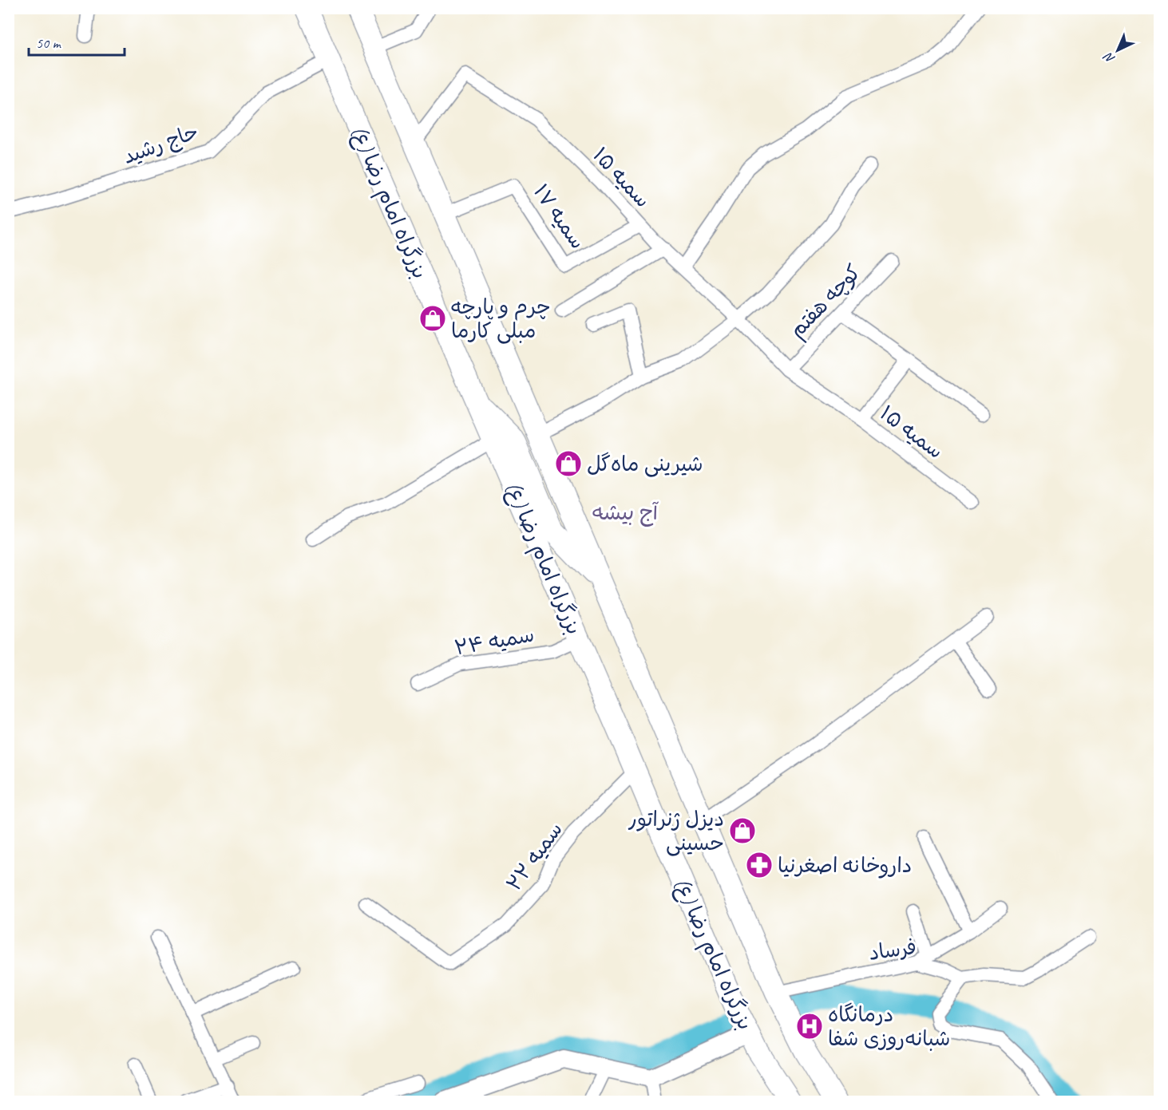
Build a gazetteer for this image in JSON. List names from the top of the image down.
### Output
{
  "streets": {
    "highway": ["بزرگراه امام رضا (ع)"],
    "street": [
      "حاج رشید",
      "سمیه ۱۵",
      "سمیه ۱۷",
      "کوچه هفتم",
      "سمیه ۲۴",
      "سمیه ۲۲",
      "فرساد"
    ]
  },
  "crossings": [
    ["حاج رشید", "بزرگراه امام رضا (ع)"],
    ["سمیه ۱۵", "بزرگراه امام رضا (ع)"],
    ["سمیه ۱۵", "سمیه ۱۷"],
    ["سمیه ۱۵", "کوچه هفتم"],
    ["بزرگراه امام رضا (ع)", "سمیه ۱۷"],
    ["بزرگراه امام رضا (ع)", "سمیه ۲۴"],
    ["بزرگراه امام رضا (ع)", "سمیه ۲۲"],
    ["بزرگراه امام رضا (ع)", "فرساد"]
  ],
  "districts": ["آج بیشه"],
  "places": {
    "shop": ["چرم و پارچه مبلی کارما", "شیرینی ماه‌گل", "دیزل ژنراتور حسینی"],
    "pharmacy": ["داروخانه اصغرنیا"],
    "hospital": ["درمانگاه شبانه‌روزی شفا"]
  },
  "scale_bar": "50 m",
  "north": "bottom left"
}
